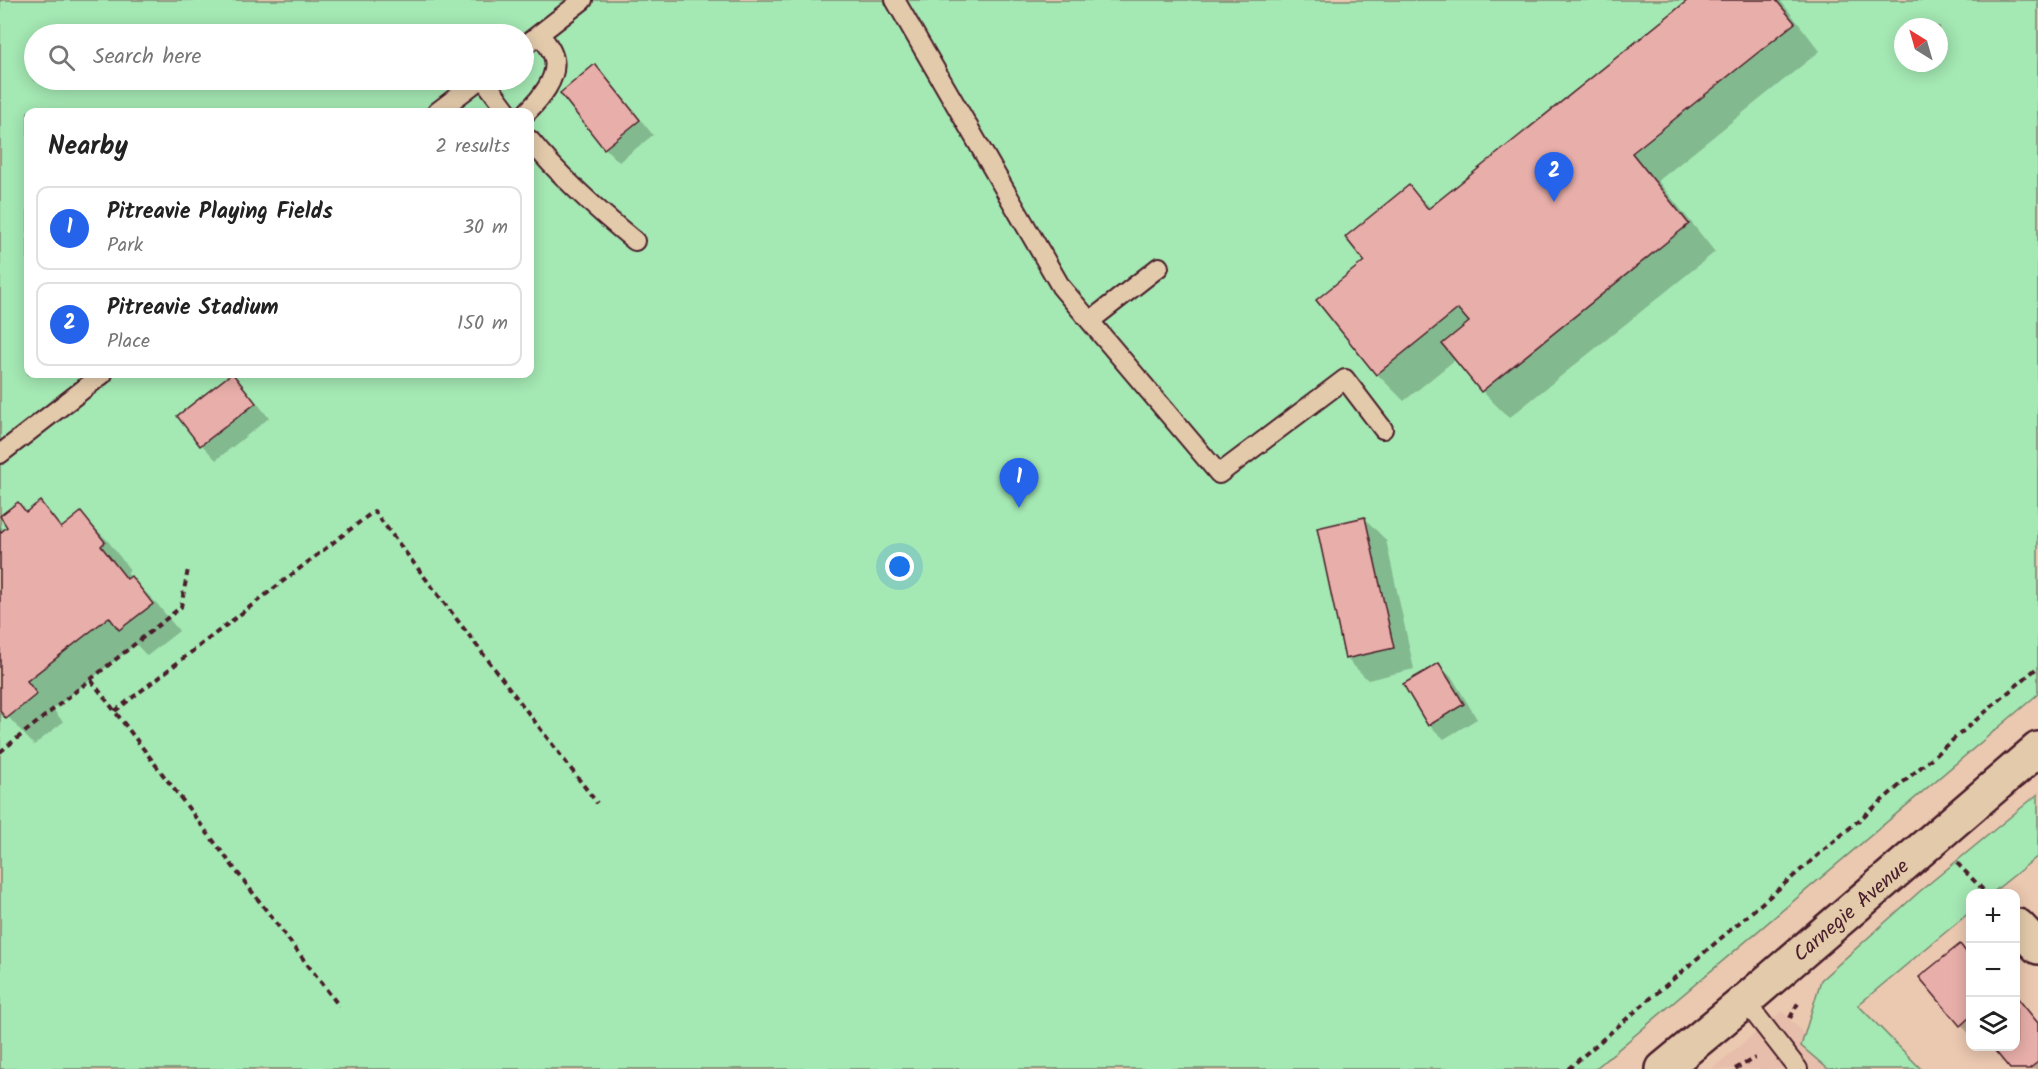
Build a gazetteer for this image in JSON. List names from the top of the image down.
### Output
{
  "streets": {
    "street": ["Carnegie Avenue"]
  },
  "north": "top left",
  "page": {
    "search": "Search here",
    "heading": ["Nearby", "2 results"],
    "pins": ["2", "1"],
    "list": [
      {
        "mark": "1",
        "name": "Pitreavie Playing Fields",
        "note": "Park",
        "value": "30 m"
      },
      {
        "mark": "2",
        "name": "Pitreavie Stadium",
        "note": "Place",
        "value": "150 m"
      }
    ],
    "map_buttons": ["+", "−"]
  }
}
